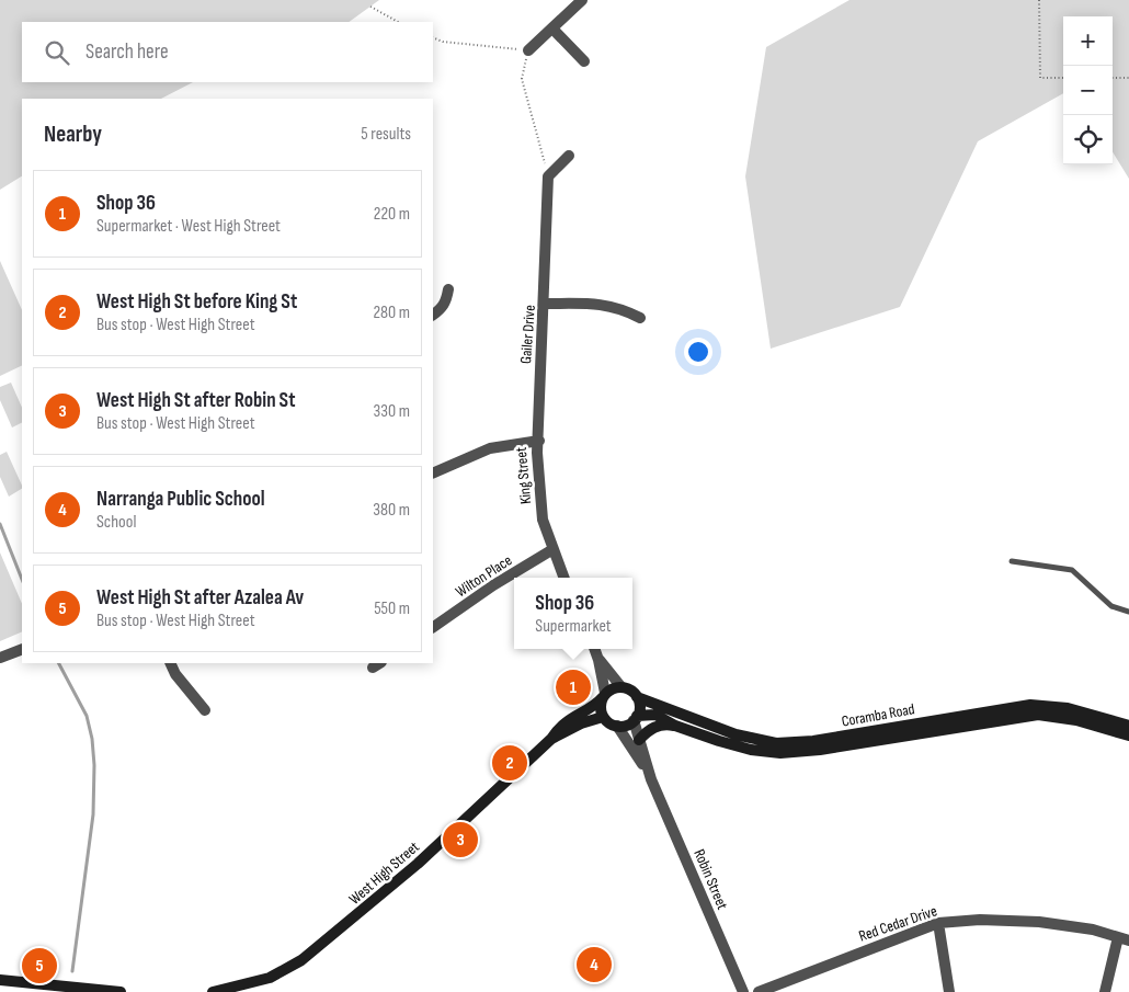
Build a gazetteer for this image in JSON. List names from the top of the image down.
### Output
{
  "streets": {
    "main road": ["Coramba Road", "West High Street"],
    "street": [
      "Gailer Drive",
      "King Street",
      "Wilton Place",
      "Robin Street",
      "Red Cedar Drive"
    ]
  },
  "crossings": [
    ["Gailer Drive", "King Street"],
    ["King Street", "Wilton Place"],
    ["Coramba Road", "West High Street"],
    ["Coramba Road", "Robin Street"],
    ["West High Street", "Robin Street"]
  ],
  "page": {
    "map_buttons": ["+", "−"],
    "search": "Search here",
    "heading": ["Nearby", "5 results"],
    "list": [
      {
        "mark": "1",
        "name": "Shop 36",
        "note": "Supermarket · West High Street",
        "value": "220 m"
      },
      {
        "mark": "2",
        "name": "West High St before King St",
        "note": "Bus stop · West High Street",
        "value": "280 m"
      },
      {
        "mark": "3",
        "name": "West High St after Robin St",
        "note": "Bus stop · West High Street",
        "value": "330 m"
      },
      {
        "mark": "4",
        "name": "Narranga Public School",
        "note": "School",
        "value": "380 m"
      },
      {
        "mark": "5",
        "name": "West High St after Azalea Av",
        "note": "Bus stop · West High Street",
        "value": "550 m"
      }
    ],
    "popup": ["Shop 36", "Supermarket"],
    "pins": [
      "1",
      "2",
      "3",
      "4",
      "5"
    ]
  }
}
